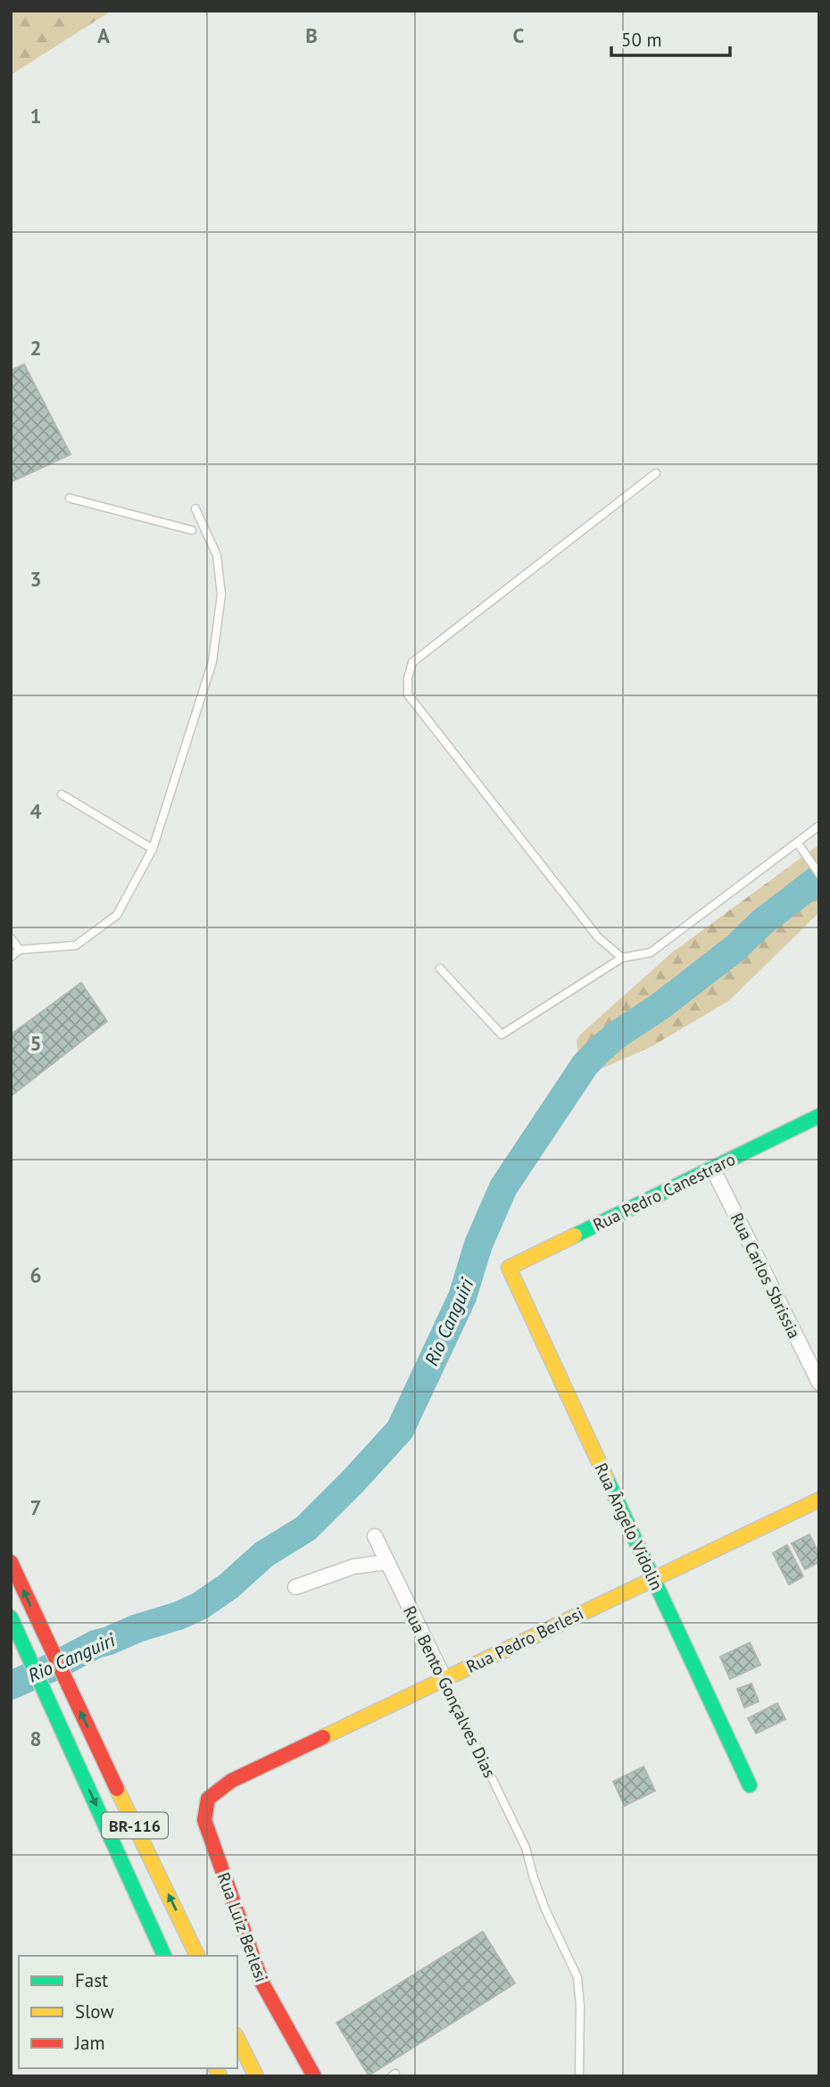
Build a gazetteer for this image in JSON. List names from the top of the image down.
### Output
{
  "streets": {
    "main road": [
      "Rua Pedro Canestraro",
      "Rua Ângelo Vidolin",
      "Rua Pedro Berlesi",
      "BR-116",
      "Rua Luiz Berlesi"
    ],
    "street": ["Rua Carlos Sbrissia", "Rua Bento Gonçalves Dias"]
  },
  "crossings": [
    ["Rua Pedro Canestraro", "Rua Carlos Sbrissia"],
    ["Rua Pedro Canestraro", "Rua Ângelo Vidolin"],
    ["Rua Ângelo Vidolin", "Rua Pedro Berlesi"],
    ["Rua Pedro Berlesi", "Rua Bento Gonçalves Dias"],
    ["Rua Pedro Berlesi", "Rua Luiz Berlesi"]
  ],
  "water": ["Rio Canguiri"],
  "legend": ["Fast", "Slow", "Jam"],
  "scale_bar": "50 m",
  "grid": {
    "columns": ["A", "B", "C"],
    "rows": [
      "1",
      "2",
      "3",
      "4",
      "5",
      "6",
      "7",
      "8"
    ]
  }
}
